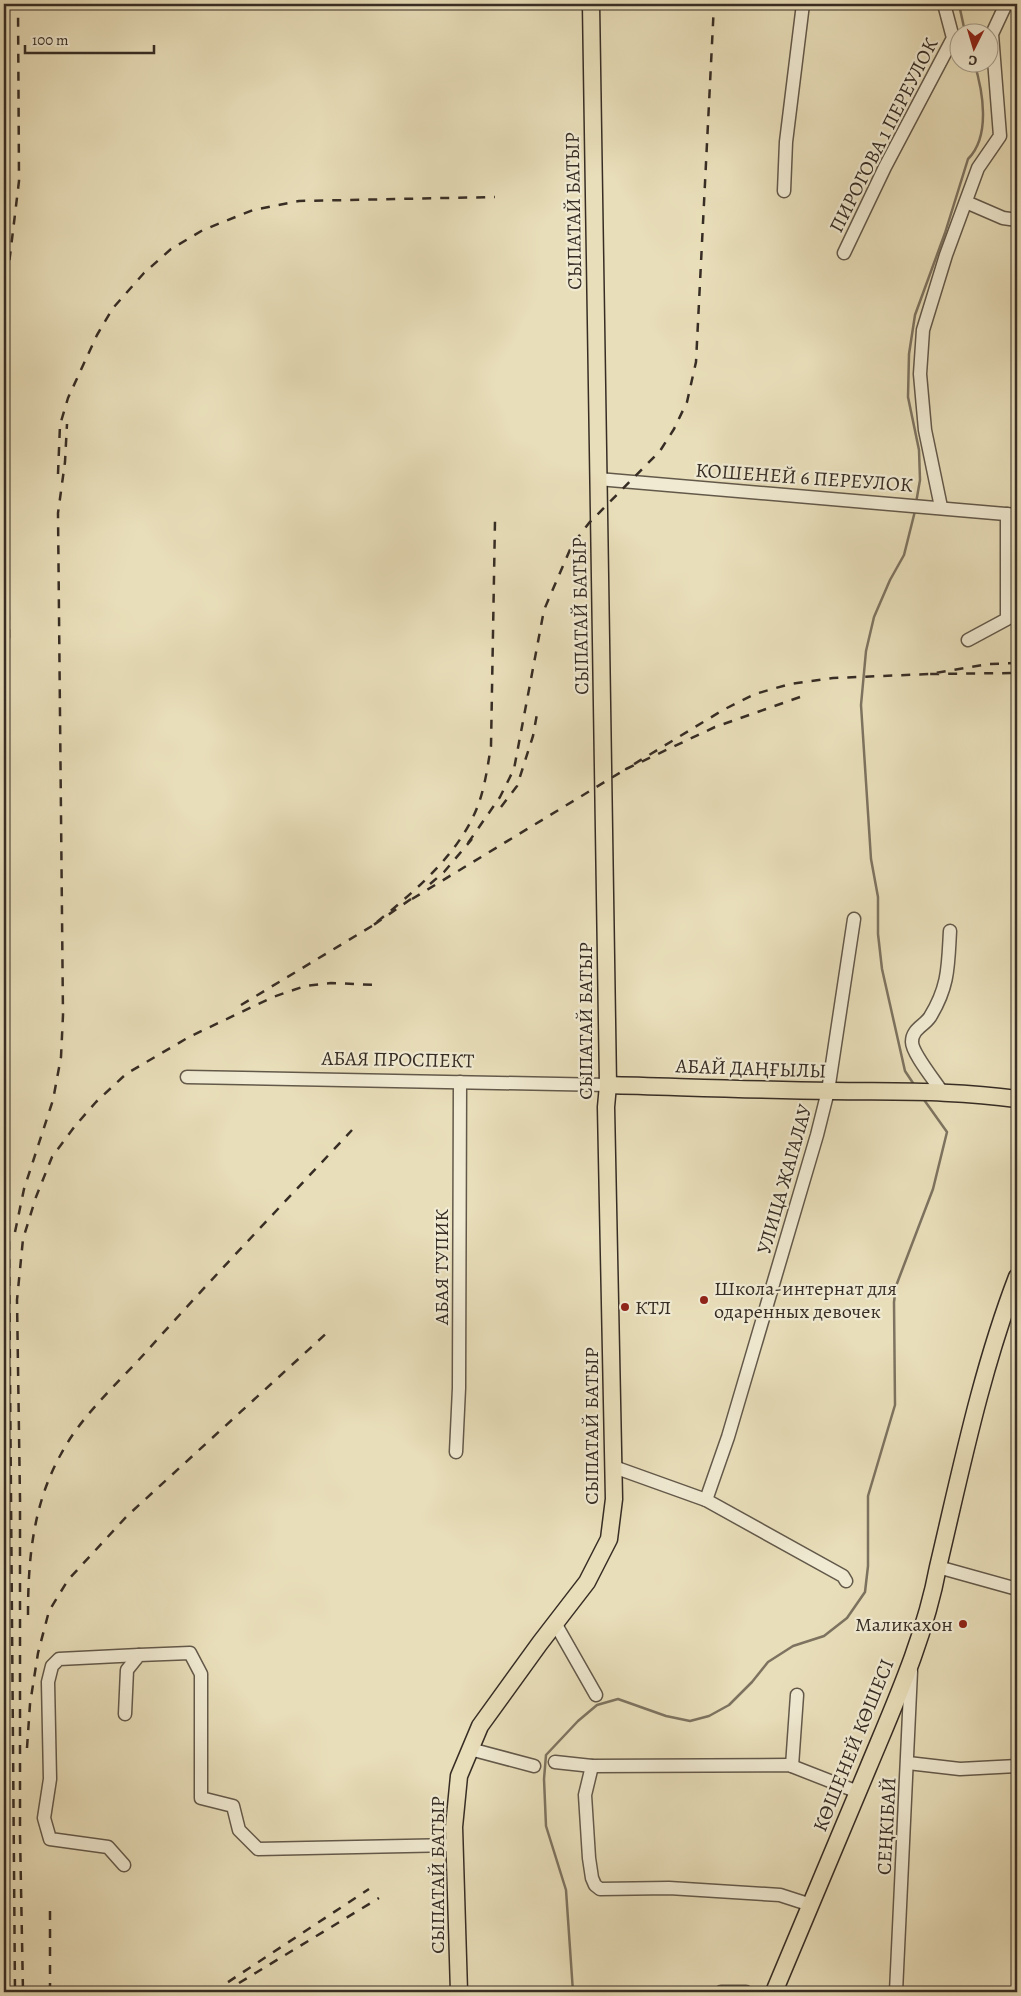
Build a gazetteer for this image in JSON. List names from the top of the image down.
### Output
{
  "streets": {
    "main road": ["СЫПАТАЙ БАТЫР", "АБАЙ ДАҢҒЫЛЫ", "КӨШЕНЕЙ КӨШЕСІ"],
    "street": [
      "ПИРОГОВА 1 ПЕРЕУЛОК",
      "КОШЕНЕЙ 6 ПЕРЕУЛОК",
      "АБАЯ ПРОСПЕКТ",
      "УЛИЦА ЖАГАЛАУ",
      "АБАЯ ТУПИК",
      "СЕҢКІБАЙ"
    ]
  },
  "crossings": [
    ["СЫПАТАЙ БАТЫР", "КОШЕНЕЙ 6 ПЕРЕУЛОК"],
    ["СЫПАТАЙ БАТЫР", "АБАЯ ПРОСПЕКТ"],
    ["СЫПАТАЙ БАТЫР", "АБАЙ ДАҢҒЫЛЫ"],
    ["АБАЯ ПРОСПЕКТ", "АБАЙ ДАҢҒЫЛЫ"],
    ["АБАЯ ПРОСПЕКТ", "АБАЯ ТУПИК"],
    ["АБАЙ ДАҢҒЫЛЫ", "УЛИЦА ЖАГАЛАУ"],
    ["КӨШЕНЕЙ КӨШЕСІ", "СЕҢКІБАЙ"]
  ],
  "places": ["Школа-интернат для одаренных девочек", "КТЛ", "Маликахон"],
  "scale_bar": "100 m",
  "north": "bottom"
}
